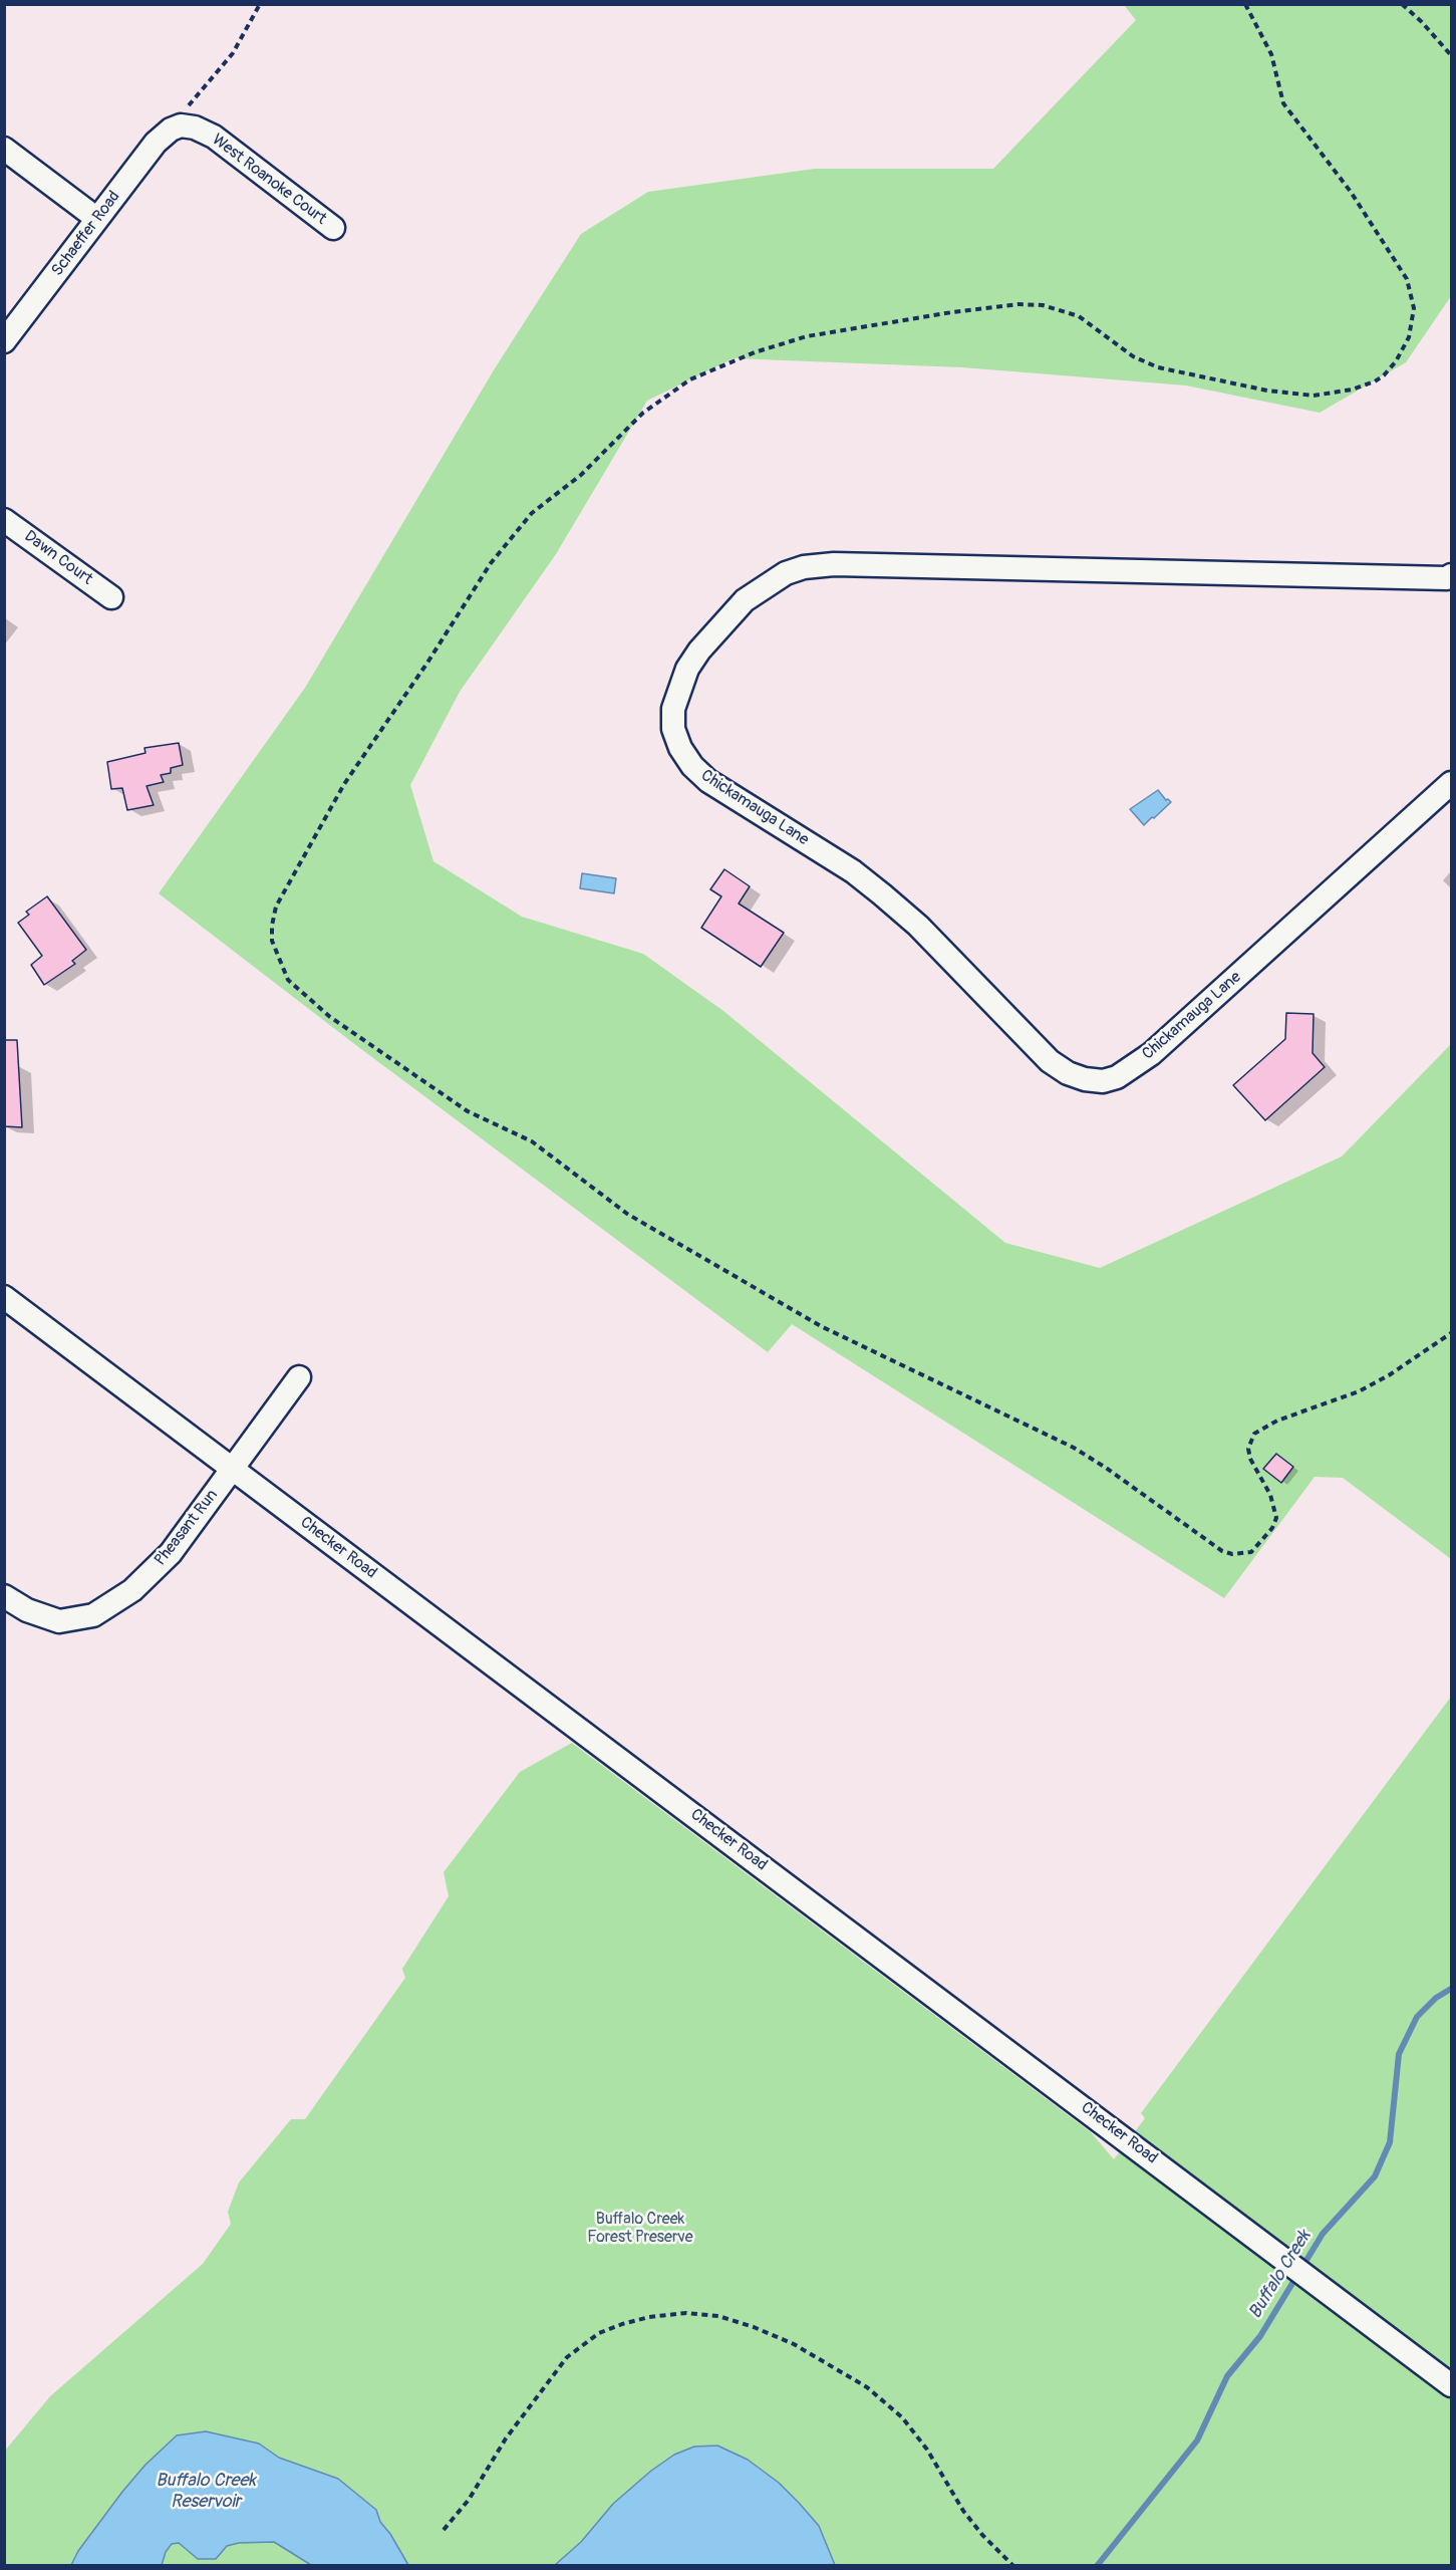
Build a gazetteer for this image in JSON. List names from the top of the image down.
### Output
{
  "streets": {
    "street": [
      "West Roanoke Court",
      "Schaeffer Road",
      "Dawn Court",
      "Chickamauga Lane",
      "Pheasant Run",
      "Checker Road"
    ]
  },
  "crossings": [
    ["West Roanoke Court", "Schaeffer Road"],
    ["Pheasant Run", "Checker Road"]
  ],
  "water": ["Buffalo Creek", "Buffalo Creek Reservoir"],
  "parks": ["Buffalo Creek Forest Preserve"]
}
